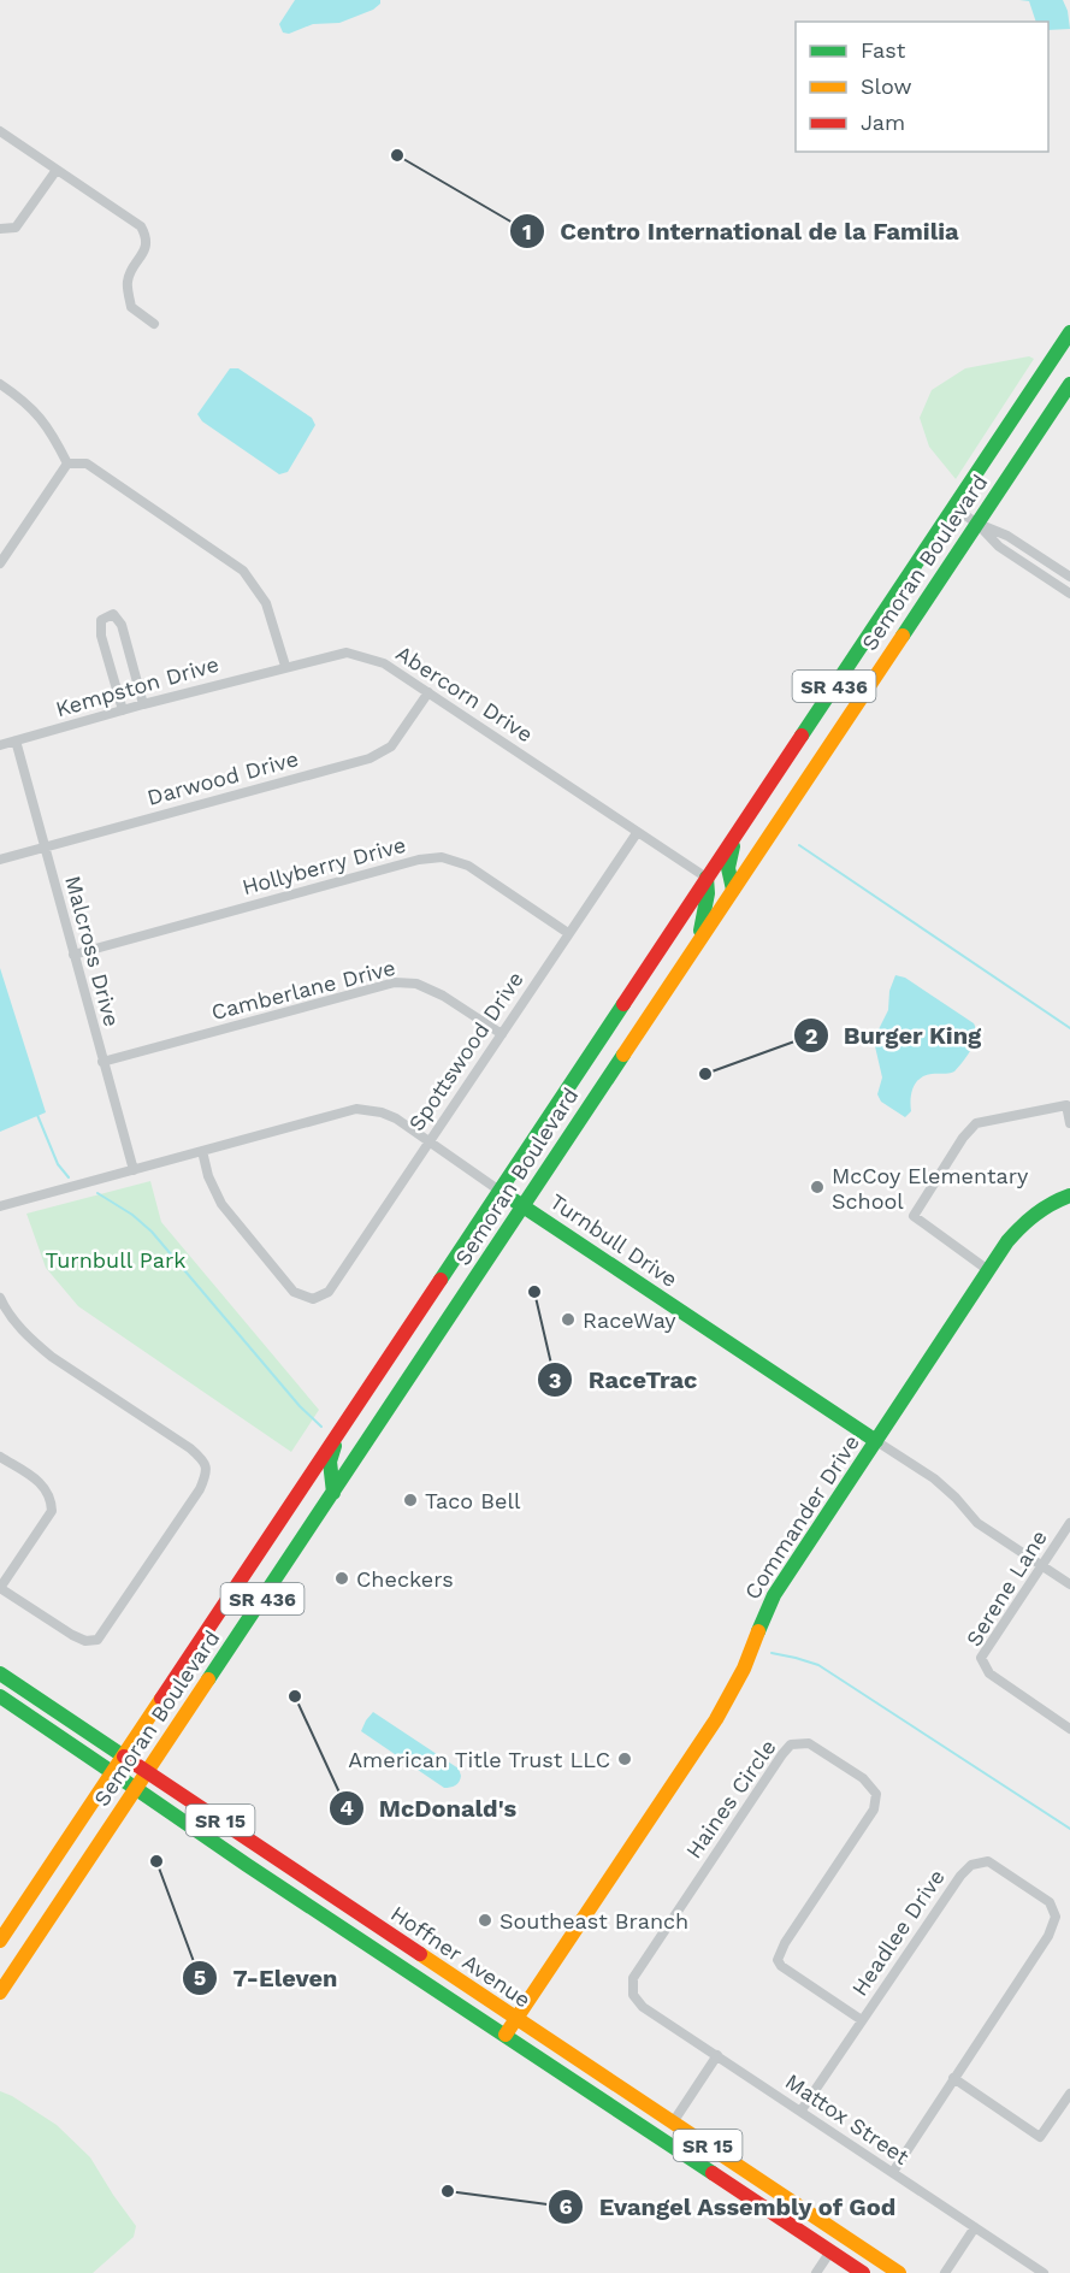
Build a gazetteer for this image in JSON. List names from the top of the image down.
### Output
{
  "streets": {
    "main road": [
      "Semoran Boulevard",
      "SR 436",
      "Turnbull Drive",
      "Commander Drive",
      "SR 15",
      "Hoffner Avenue"
    ],
    "street": [
      "Kempston Drive",
      "Abercorn Drive",
      "Darwood Drive",
      "Hollyberry Drive",
      "Malcross Drive",
      "Camberlane Drive",
      "Spottswood Drive",
      "Serene Lane",
      "Haines Circle",
      "Headlee Drive",
      "Mattox Street"
    ]
  },
  "crossings": [
    ["Semoran Boulevard", "Abercorn Drive"],
    ["Semoran Boulevard", "Turnbull Drive"],
    ["Semoran Boulevard", "Hoffner Avenue"],
    ["Kempston Drive", "Abercorn Drive"],
    ["Kempston Drive", "Malcross Drive"],
    ["Abercorn Drive", "Darwood Drive"],
    ["Abercorn Drive", "Spottswood Drive"],
    ["Darwood Drive", "Malcross Drive"],
    ["Hollyberry Drive", "Malcross Drive"],
    ["Hollyberry Drive", "Spottswood Drive"],
    ["Malcross Drive", "Camberlane Drive"],
    ["Malcross Drive", "Turnbull Drive"],
    ["Camberlane Drive", "Spottswood Drive"],
    ["Spottswood Drive", "Turnbull Drive"],
    ["Turnbull Drive", "Commander Drive"],
    ["Turnbull Drive", "Serene Lane"],
    ["Commander Drive", "Hoffner Avenue"],
    ["Haines Circle", "Headlee Drive"],
    ["Haines Circle", "Mattox Street"],
    ["Headlee Drive", "Mattox Street"]
  ],
  "parks": ["Turnbull Park"],
  "places": [
    "Centro International de la Familia",
    "Burger King",
    "McCoy Elementary School",
    "RaceTrac",
    "RaceWay",
    "Taco Bell",
    "Checkers",
    "McDonald's",
    "American Title Trust LLC",
    "7-Eleven",
    "Southeast Branch",
    "Evangel Assembly of God"
  ],
  "legend": ["Fast", "Slow", "Jam"]
}
